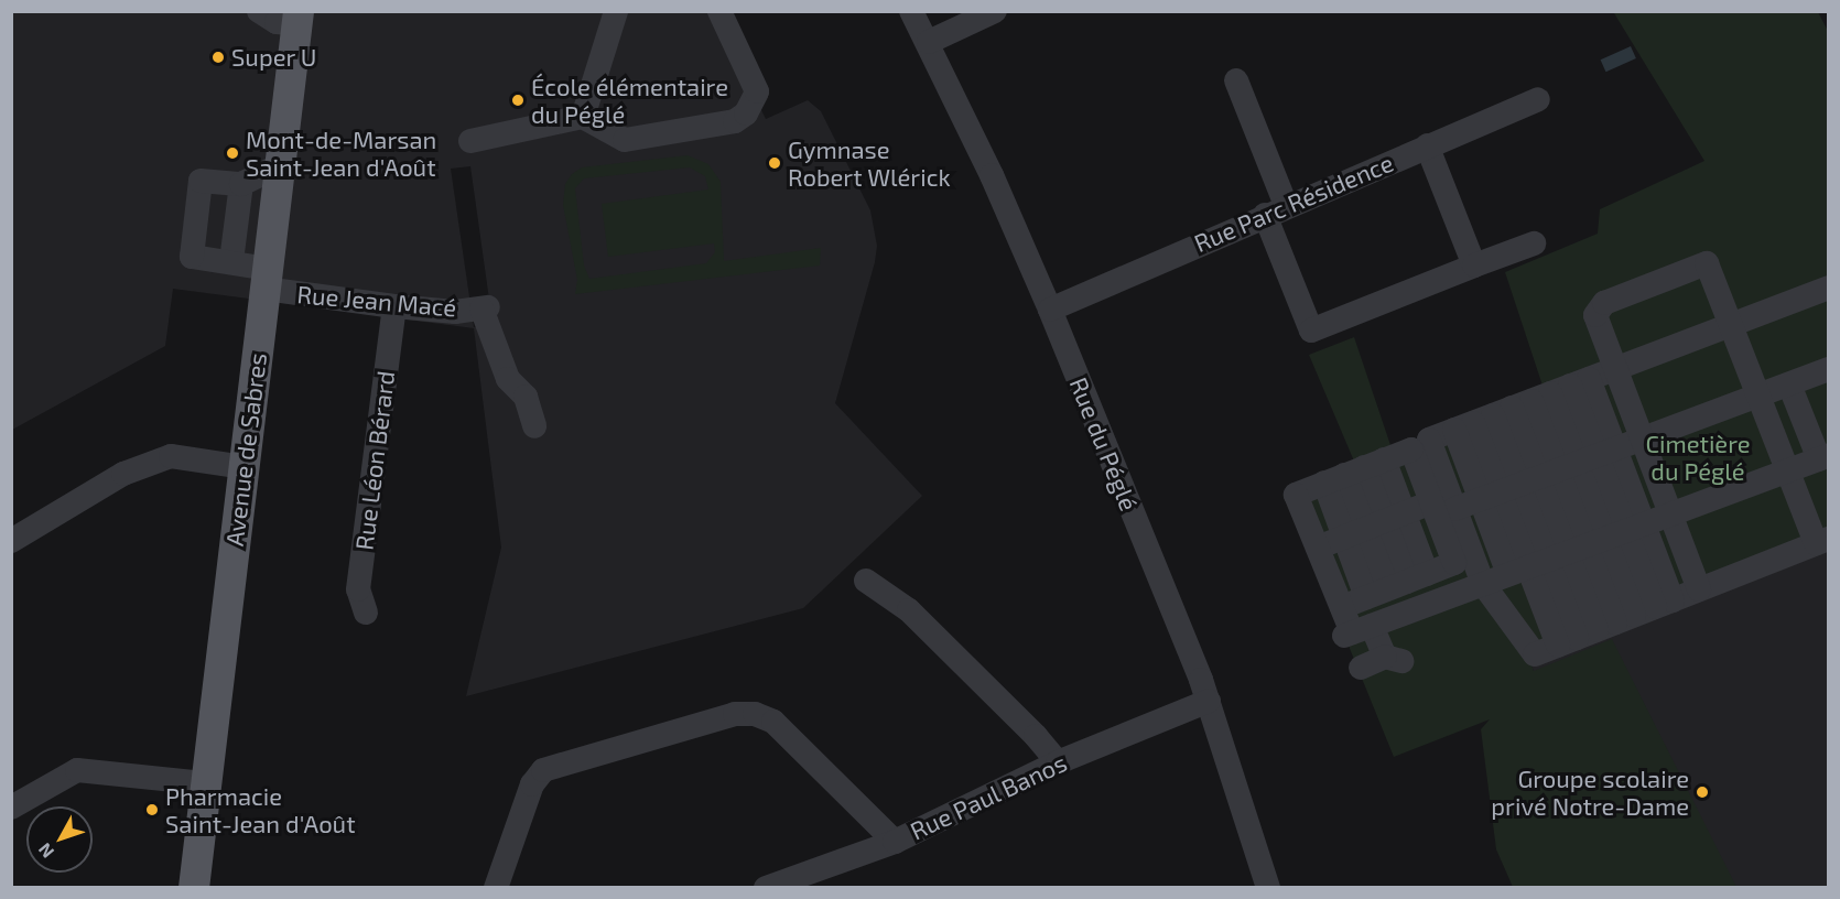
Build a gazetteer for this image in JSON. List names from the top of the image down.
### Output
{
  "streets": {
    "main road": ["Avenue de Sabres"],
    "street": [
      "Rue Parc Résidence",
      "Rue Jean Macé",
      "Rue du Péglé",
      "Rue Léon Bérard",
      "Rue Paul Banos"
    ]
  },
  "crossings": [
    ["Rue Parc Résidence", "Rue du Péglé"],
    ["Rue Jean Macé", "Avenue de Sabres"],
    ["Rue Jean Macé", "Rue Léon Bérard"],
    ["Rue du Péglé", "Rue Paul Banos"]
  ],
  "parks": ["Cimetière du Péglé"],
  "places": [
    "Super U",
    "École élémentaire du Péglé",
    "Mont-de-Marsan Saint-Jean d'Août",
    "Gymnase Robert Wlérick",
    "Groupe scolaire privé Notre-Dame",
    "Pharmacie Saint-Jean d'Août"
  ],
  "north": "bottom left"
}
